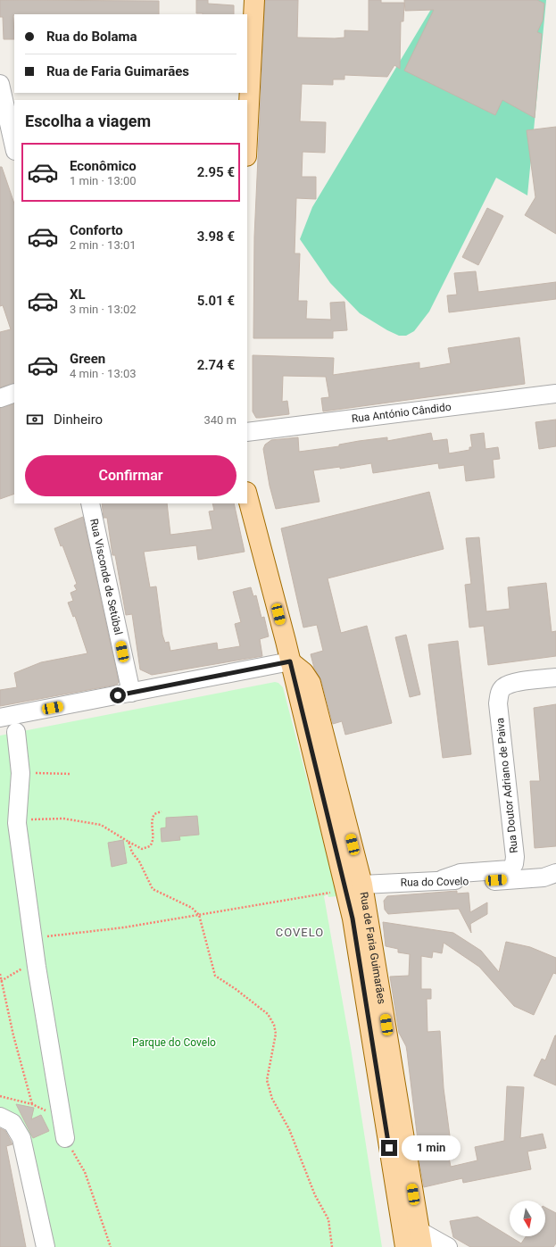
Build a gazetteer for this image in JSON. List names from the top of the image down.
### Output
{
  "streets": {
    "main road": ["Rua de Faria Guimarães"],
    "street": [
      "Rua António Cândido",
      "Rua Visconde de Setúbal",
      "Rua Doutor Adriano de Paiva",
      "Rua do Covelo"
    ]
  },
  "crossings": [
    ["Rua Doutor Adriano de Paiva", "Rua do Covelo"],
    ["Rua do Covelo", "Rua de Faria Guimarães"]
  ],
  "districts": ["COVELO"],
  "parks": ["Parque do Covelo"],
  "north": "bottom",
  "page": {
    "banner": ["Rua do Bolama", "Rua de Faria Guimarães"],
    "heading": "Escolha a viagem",
    "list": [
      {
        "name": "Econômico",
        "note": "1 min · 13:00",
        "value": "2.95 €"
      },
      {
        "name": "Conforto",
        "note": "2 min · 13:01",
        "value": "3.98 €"
      },
      {
        "name": "XL",
        "note": "3 min · 13:02",
        "value": "5.01 €"
      },
      {
        "name": "Green",
        "note": "4 min · 13:03",
        "value": "2.74 €"
      }
    ],
    "pay": ["Dinheiro", "340 m"],
    "buttons": "Confirmar",
    "bubble": "1 min"
  }
}
